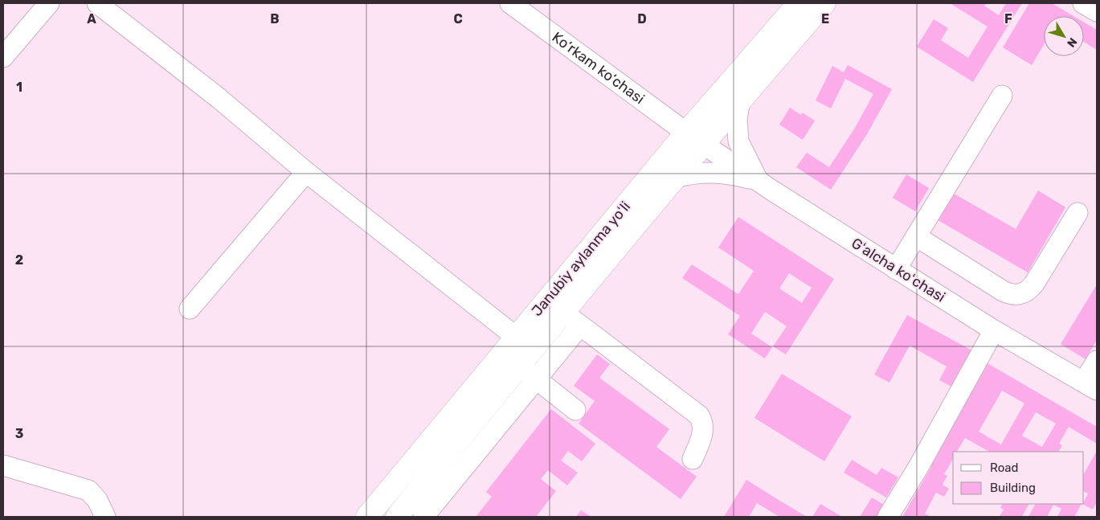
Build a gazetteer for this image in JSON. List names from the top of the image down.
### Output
{
  "streets": {
    "highway": ["Janubiy aylanma yoʻli"],
    "street": ["Ko‘rkam ko‘chasi", "Gʻalcha koʻchasi"]
  },
  "crossings": [
    ["Ko‘rkam ko‘chasi", "Janubiy aylanma yoʻli"],
    ["Ko‘rkam ko‘chasi", "Gʻalcha koʻchasi"],
    ["Janubiy aylanma yoʻli", "Gʻalcha koʻchasi"]
  ],
  "legend": ["Road", "Building"],
  "north": "bottom right",
  "grid": {
    "columns": [
      "A",
      "B",
      "C",
      "D",
      "E",
      "F"
    ],
    "rows": ["1", "2", "3"]
  }
}
